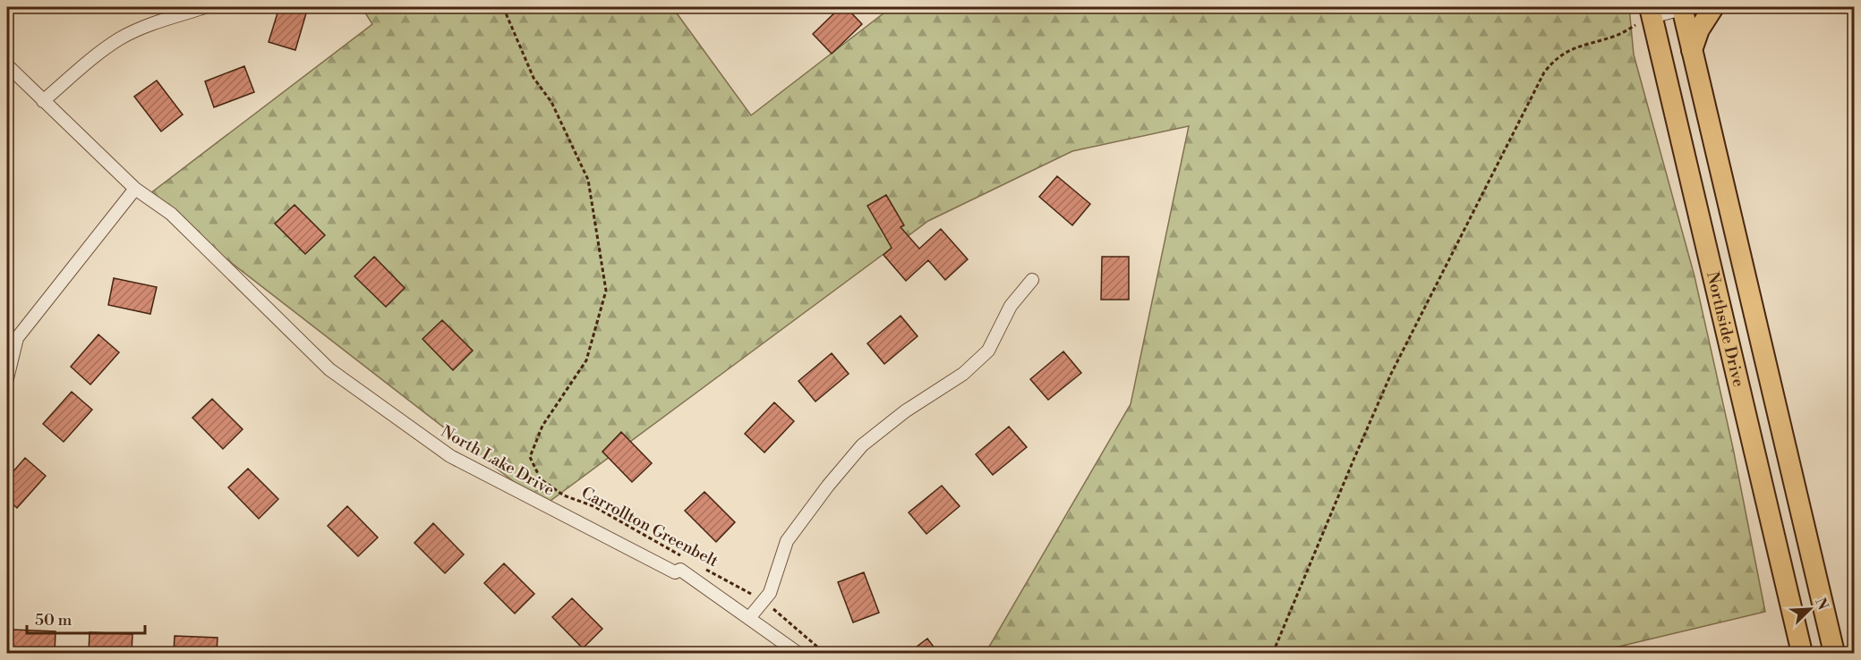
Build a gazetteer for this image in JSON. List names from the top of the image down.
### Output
{
  "streets": {
    "highway": ["Northside Drive"],
    "street": ["North Lake Drive"],
    "path": ["Carrollton Greenbelt"]
  },
  "scale_bar": "50 m",
  "north": "top right"
}
